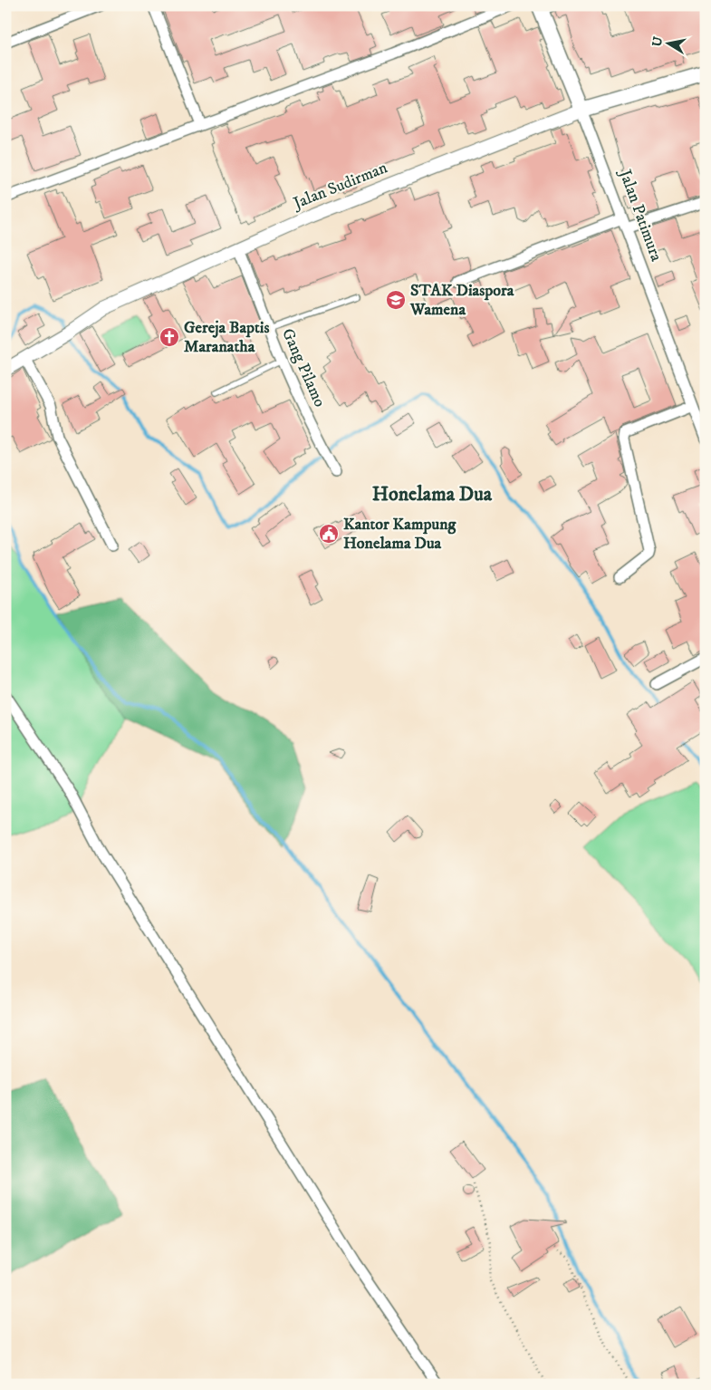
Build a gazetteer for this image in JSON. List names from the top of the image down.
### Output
{
  "streets": {
    "main road": ["Jalan Sudirman", "Jalan Patimura"],
    "street": ["Gang Pilamo"]
  },
  "crossings": [
    ["Jalan Sudirman", "Jalan Patimura"],
    ["Jalan Sudirman", "Gang Pilamo"]
  ],
  "districts": ["Honelama Dua"],
  "places": {
    "school or university": ["STAK Diaspora Wamena"],
    "church": ["Gereja Baptis Maranatha"],
    "public building": ["Kantor Kampung Honelama Dua"]
  },
  "north": "left"
}
